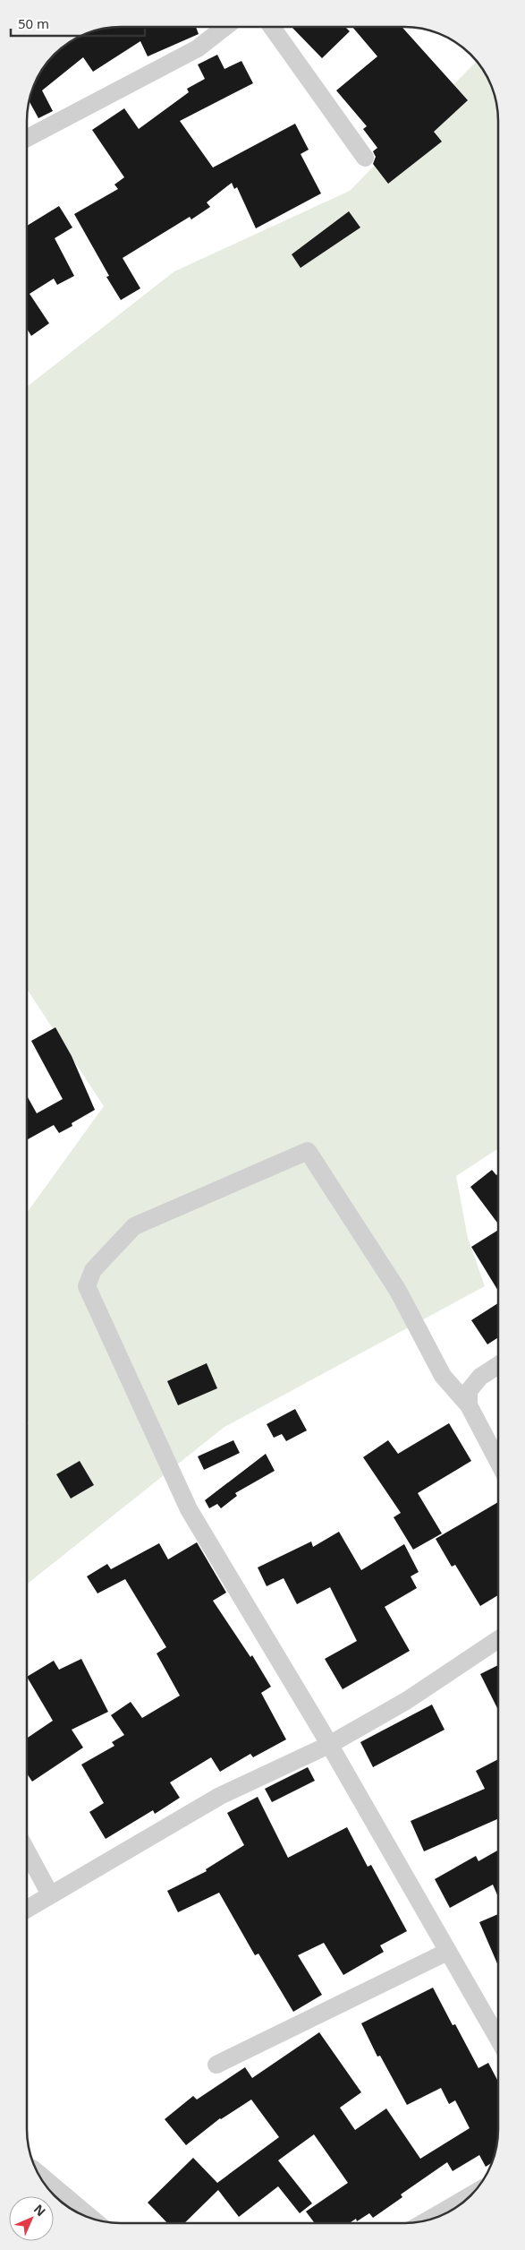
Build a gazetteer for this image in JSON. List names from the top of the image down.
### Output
{
  "scale_bar": "50 m",
  "north": "top right"
}
